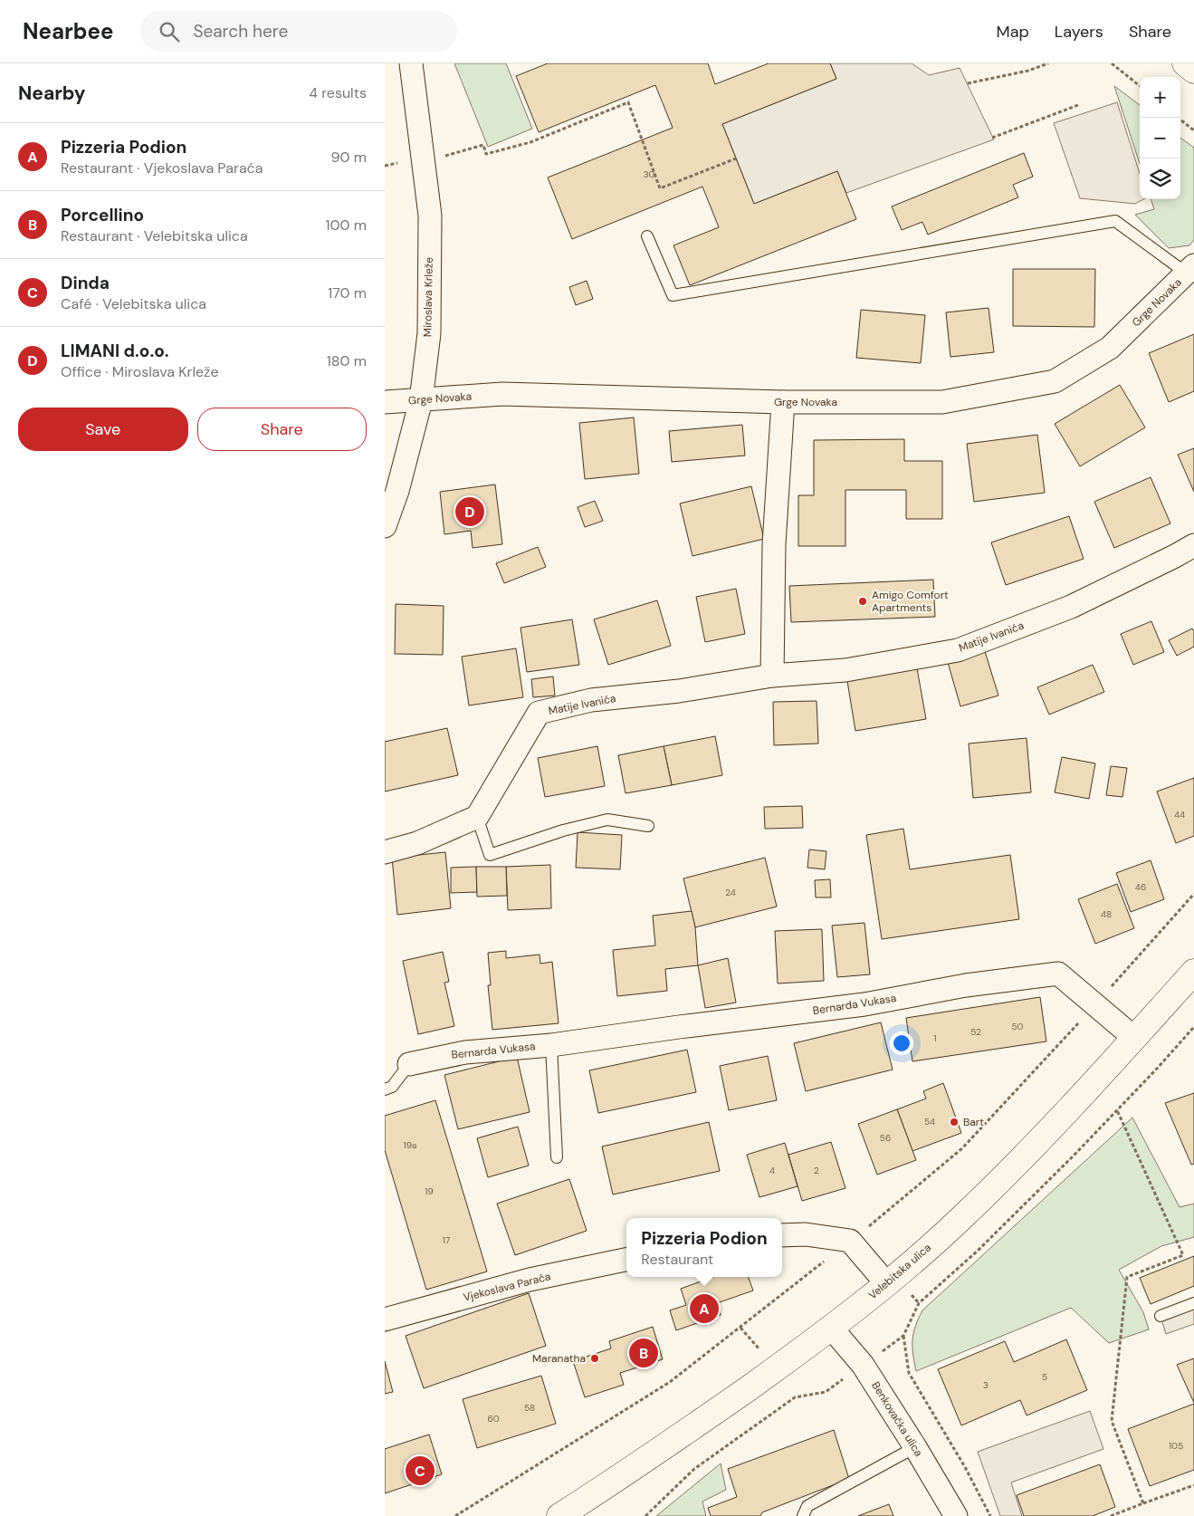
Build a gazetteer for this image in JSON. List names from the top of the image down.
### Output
{
  "streets": {
    "street": [
      "Miroslava Krleže",
      "Grge Novaka",
      "Matije Ivanića",
      "Bernarda Vukasa",
      "Velebitska ulica",
      "Vjekoslava Paraća",
      "Benkovačka ulica"
    ]
  },
  "crossings": [
    ["Miroslava Krleže", "Grge Novaka"],
    ["Bernarda Vukasa", "Velebitska ulica"],
    ["Velebitska ulica", "Benkovačka ulica"]
  ],
  "places": ["Amigo Comfort Apartments", "Bart", "Maranatha"],
  "house_numbers": [
    "30",
    "44",
    "46",
    "24",
    "48",
    "50",
    "52",
    "1",
    "54",
    "56",
    "19a",
    "4",
    "2",
    "19",
    "17",
    "5",
    "3",
    "58",
    "60",
    "105"
  ],
  "page": {
    "header": "Nearbee",
    "search": "Search here",
    "nav": ["Map", "Layers", "Share"],
    "heading": ["Nearby", "4 results"],
    "map_buttons": ["+", "−"],
    "list": [
      {
        "mark": "A",
        "name": "Pizzeria Podion",
        "note": "Restaurant · Vjekoslava Paraća",
        "value": "90 m"
      },
      {
        "mark": "B",
        "name": "Porcellino",
        "note": "Restaurant · Velebitska ulica",
        "value": "100 m"
      },
      {
        "mark": "C",
        "name": "Dinda",
        "note": "Café · Velebitska ulica",
        "value": "170 m"
      },
      {
        "mark": "D",
        "name": "LIMANI d.o.o.",
        "note": "Office · Miroslava Krleže",
        "value": "180 m"
      }
    ],
    "buttons": ["Save", "Share"],
    "pins": [
      "D",
      "A",
      "B",
      "C"
    ],
    "popup": ["Pizzeria Podion", "Restaurant"]
  }
}
